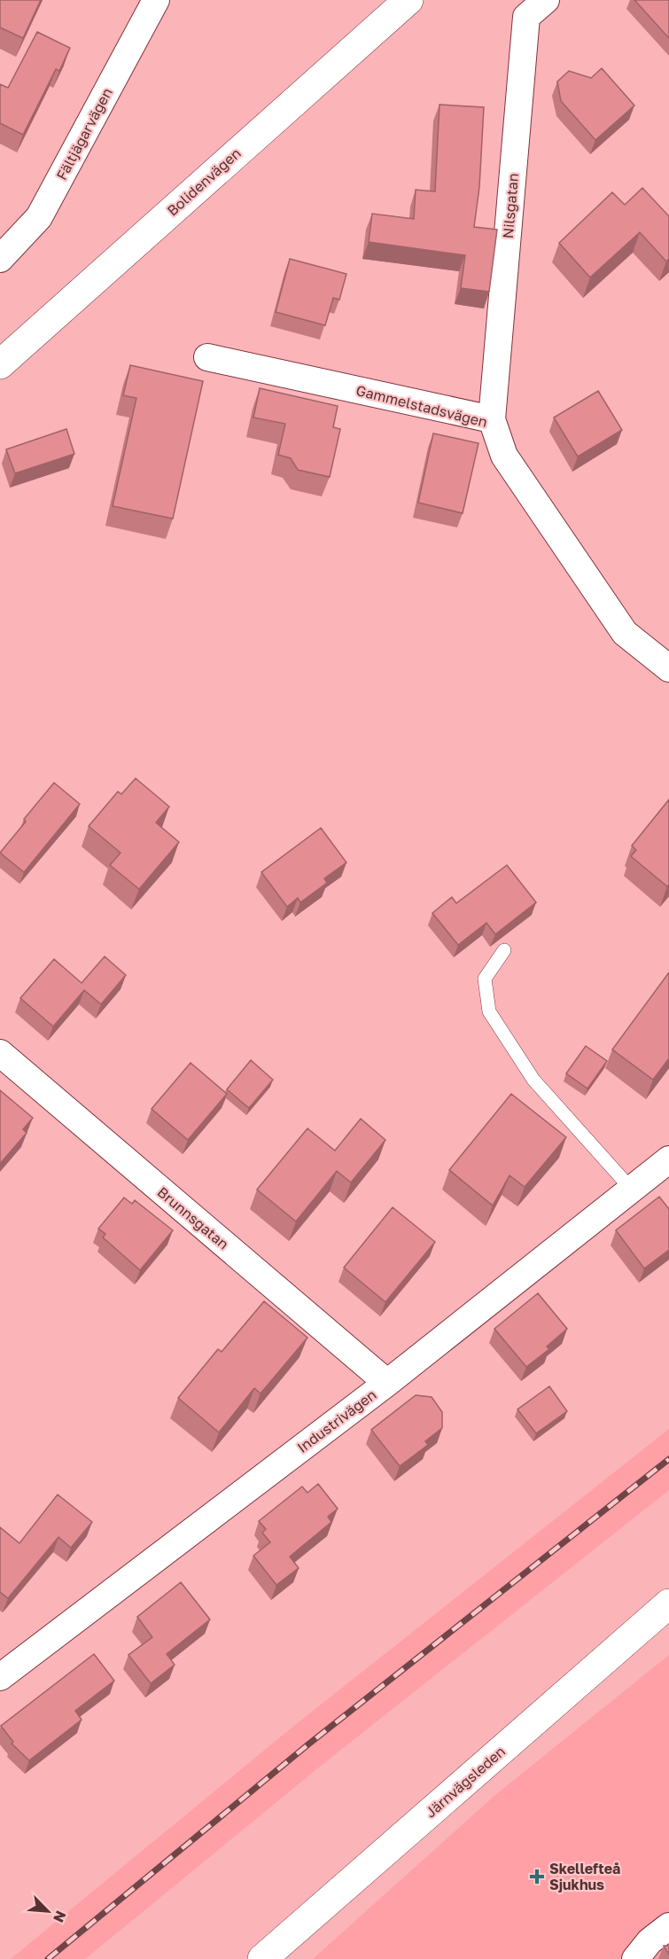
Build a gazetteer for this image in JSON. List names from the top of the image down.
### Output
{
  "streets": {
    "main road": ["Bolidenvägen", "Järnvägsleden"],
    "street": [
      "Fältjägarvägen",
      "Nilsgatan",
      "Gammelstadsvägen",
      "Brunnsgatan",
      "Industrivägen"
    ]
  },
  "crossings": [
    ["Nilsgatan", "Gammelstadsvägen"],
    ["Brunnsgatan", "Industrivägen"]
  ],
  "places": {
    "health": ["Skellefteå Sjukhus"]
  },
  "north": "bottom right"
}
